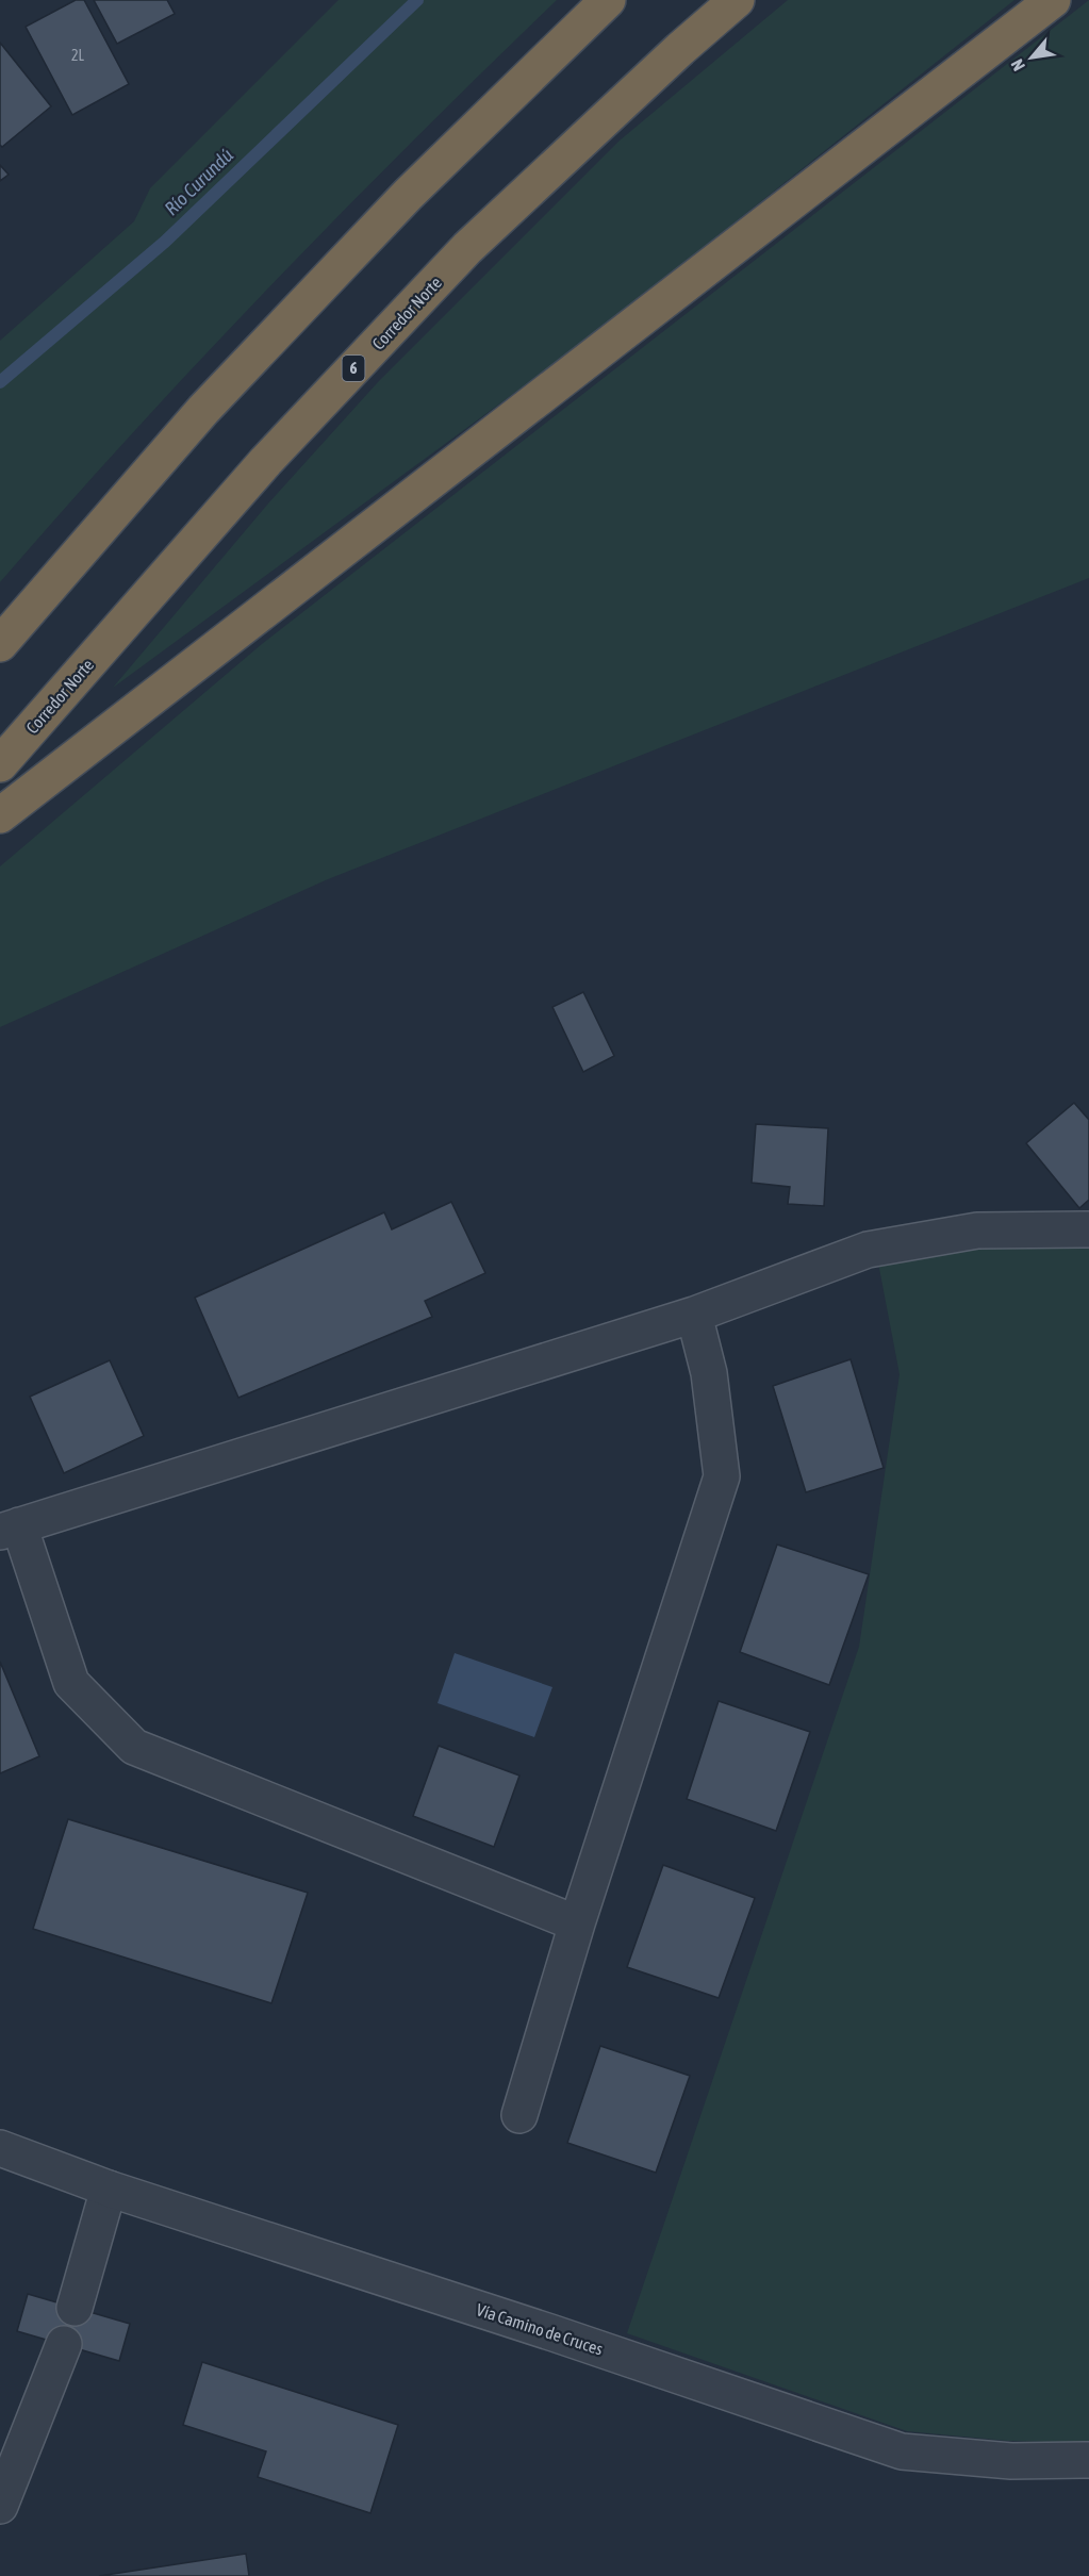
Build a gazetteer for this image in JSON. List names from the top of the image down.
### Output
{
  "streets": {
    "highway": ["Corredor Norte", "6"],
    "street": ["Vía Camino de Cruces"]
  },
  "water": ["Río Curundú"],
  "house_numbers": ["2L"],
  "north": "bottom left"
}
